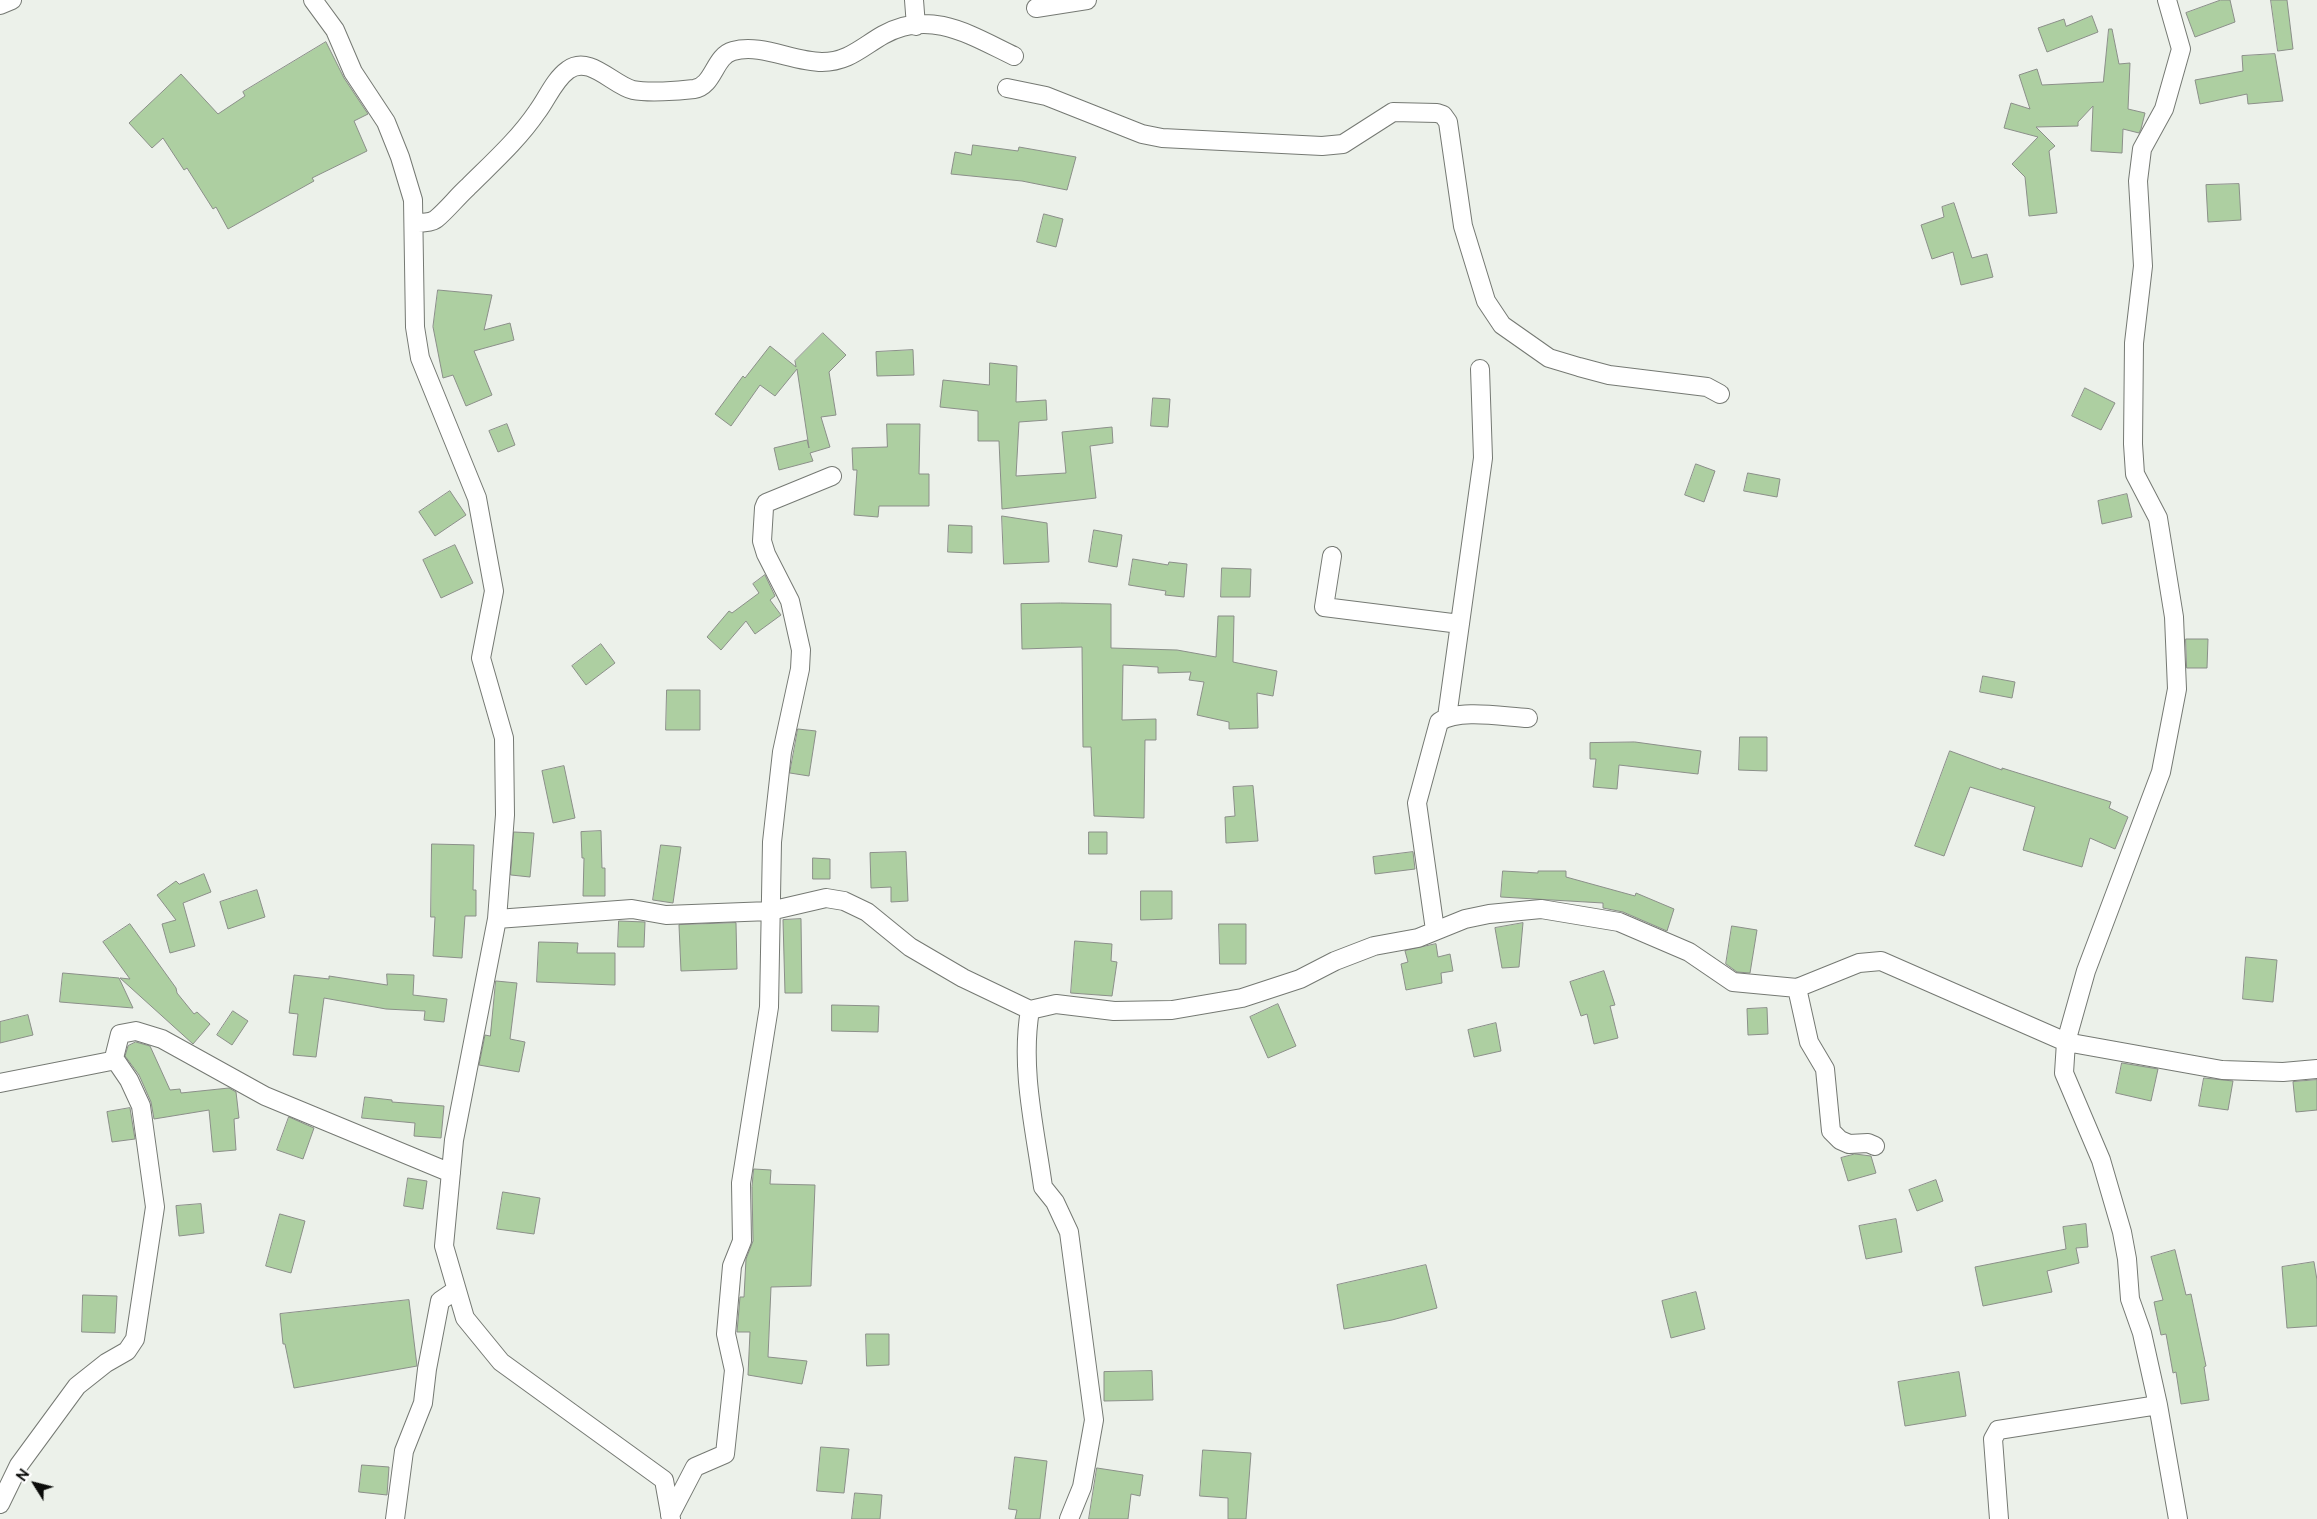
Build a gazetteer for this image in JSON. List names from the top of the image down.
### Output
{
  "north": "top left"
}
